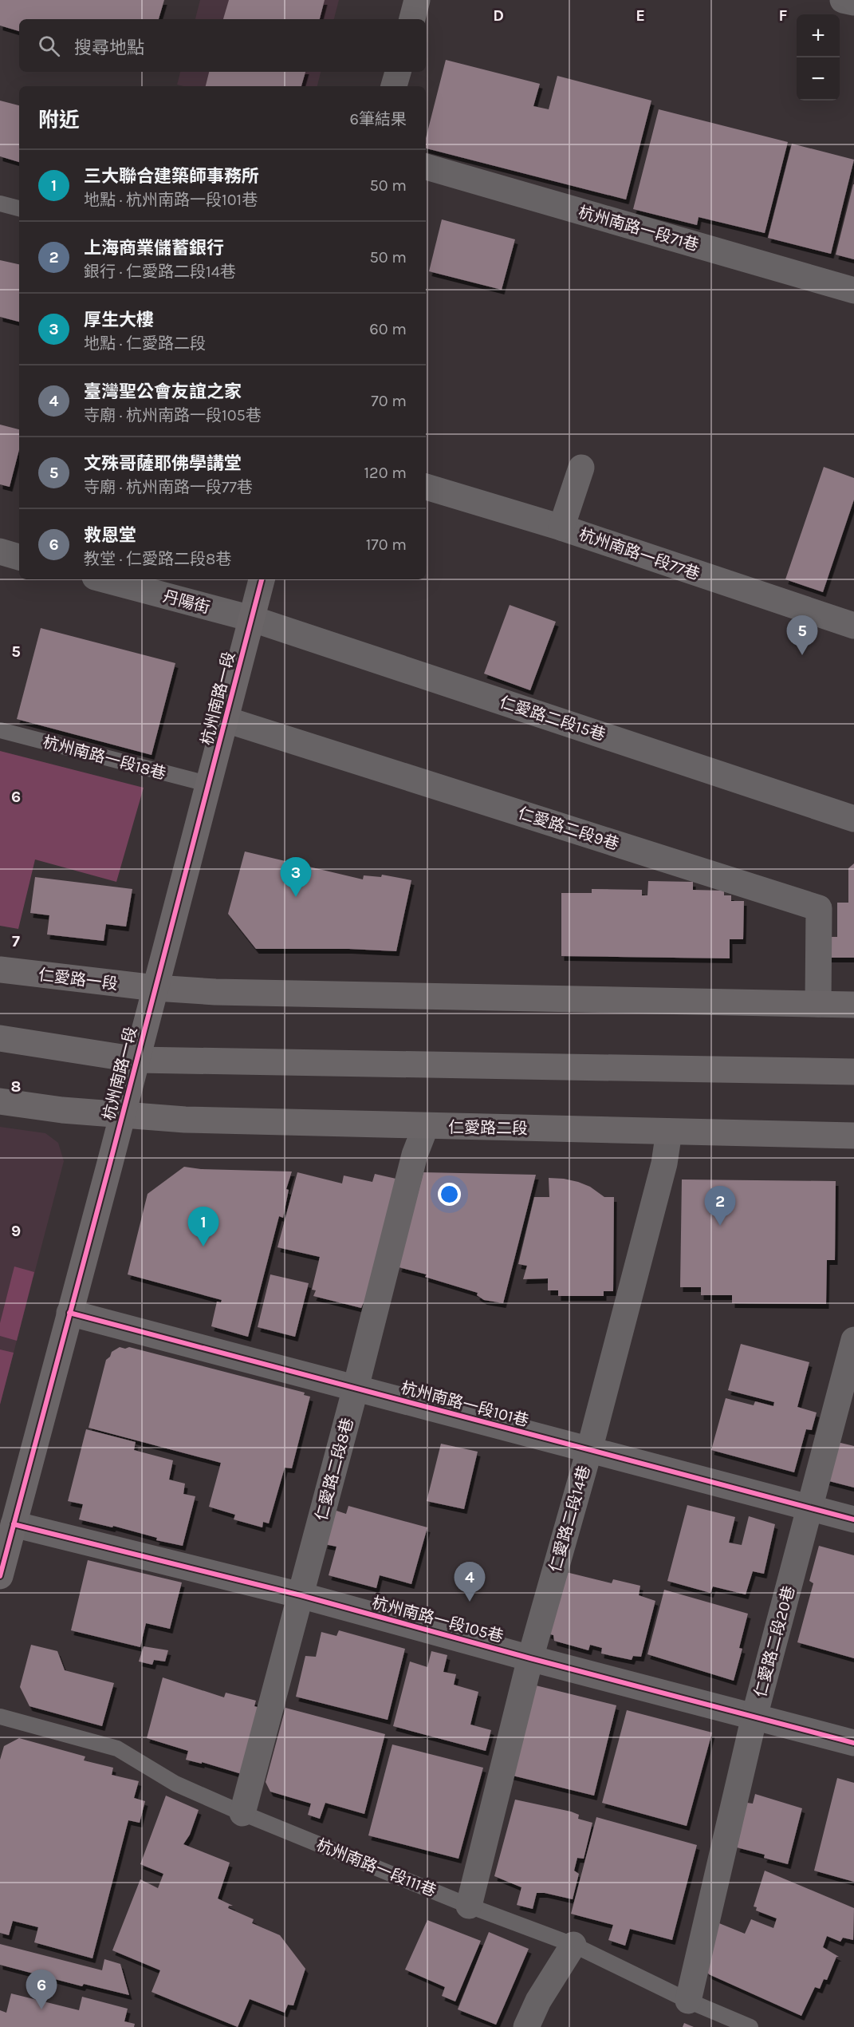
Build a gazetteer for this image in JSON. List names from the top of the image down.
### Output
{
  "streets": {
    "main road": ["杭州南路一段", "仁愛路一段", "仁愛路二段"],
    "street": [
      "杭州南路一段71巷",
      "杭州南路一段77巷",
      "丹陽街",
      "仁愛路二段15巷",
      "仁愛路二段9巷",
      "杭州南路一段101巷",
      "仁愛路二段8巷",
      "仁愛路二段14巷",
      "杭州南路一段105巷",
      "仁愛路二段20巷"
    ],
    "lane": ["杭州南路一段18巷", "杭州南路一段111巷"]
  },
  "crossings": [
    ["丹陽街", "杭州南路一段"],
    ["丹陽街", "仁愛路二段15巷"],
    ["杭州南路一段", "仁愛路二段15巷"],
    ["杭州南路一段", "杭州南路一段18巷"],
    ["杭州南路一段", "仁愛路二段9巷"],
    ["杭州南路一段", "仁愛路一段"],
    ["杭州南路一段", "仁愛路二段"],
    ["杭州南路一段", "杭州南路一段101巷"],
    ["杭州南路一段", "杭州南路一段105巷"],
    ["仁愛路二段", "仁愛路二段8巷"],
    ["仁愛路二段", "仁愛路二段14巷"],
    ["杭州南路一段101巷", "仁愛路二段8巷"],
    ["杭州南路一段101巷", "仁愛路二段14巷"],
    ["杭州南路一段101巷", "仁愛路二段20巷"],
    ["仁愛路二段8巷", "杭州南路一段105巷"],
    ["仁愛路二段8巷", "杭州南路一段111巷"],
    ["仁愛路二段14巷", "杭州南路一段105巷"],
    ["仁愛路二段14巷", "杭州南路一段111巷"],
    ["杭州南路一段105巷", "仁愛路二段20巷"],
    ["仁愛路二段20巷", "杭州南路一段111巷"]
  ],
  "page": {
    "map_buttons": ["+", "−"],
    "search": "搜尋地點",
    "heading": ["附近", "6筆結果"],
    "list": [
      {
        "mark": "1",
        "name": "三大聯合建築師事務所",
        "note": "地點 · 杭州南路一段101巷",
        "value": "50 m"
      },
      {
        "mark": "2",
        "name": "上海商業儲蓄銀行",
        "note": "銀行 · 仁愛路二段14巷",
        "value": "50 m"
      },
      {
        "mark": "3",
        "name": "厚生大樓",
        "note": "地點 · 仁愛路二段",
        "value": "60 m"
      },
      {
        "mark": "4",
        "name": "臺灣聖公會友誼之家",
        "note": "寺廟 · 杭州南路一段105巷",
        "value": "70 m"
      },
      {
        "mark": "5",
        "name": "文殊哥薩耶佛學講堂",
        "note": "寺廟 · 杭州南路一段77巷",
        "value": "120 m"
      },
      {
        "mark": "6",
        "name": "救恩堂",
        "note": "教堂 · 仁愛路二段8巷",
        "value": "170 m"
      }
    ],
    "pins": [
      "5",
      "3",
      "2",
      "1",
      "4",
      "6"
    ]
  },
  "grid": {
    "columns": ["D", "E", "F"],
    "rows": [
      "5",
      "6",
      "7",
      "8",
      "9"
    ]
  }
}
